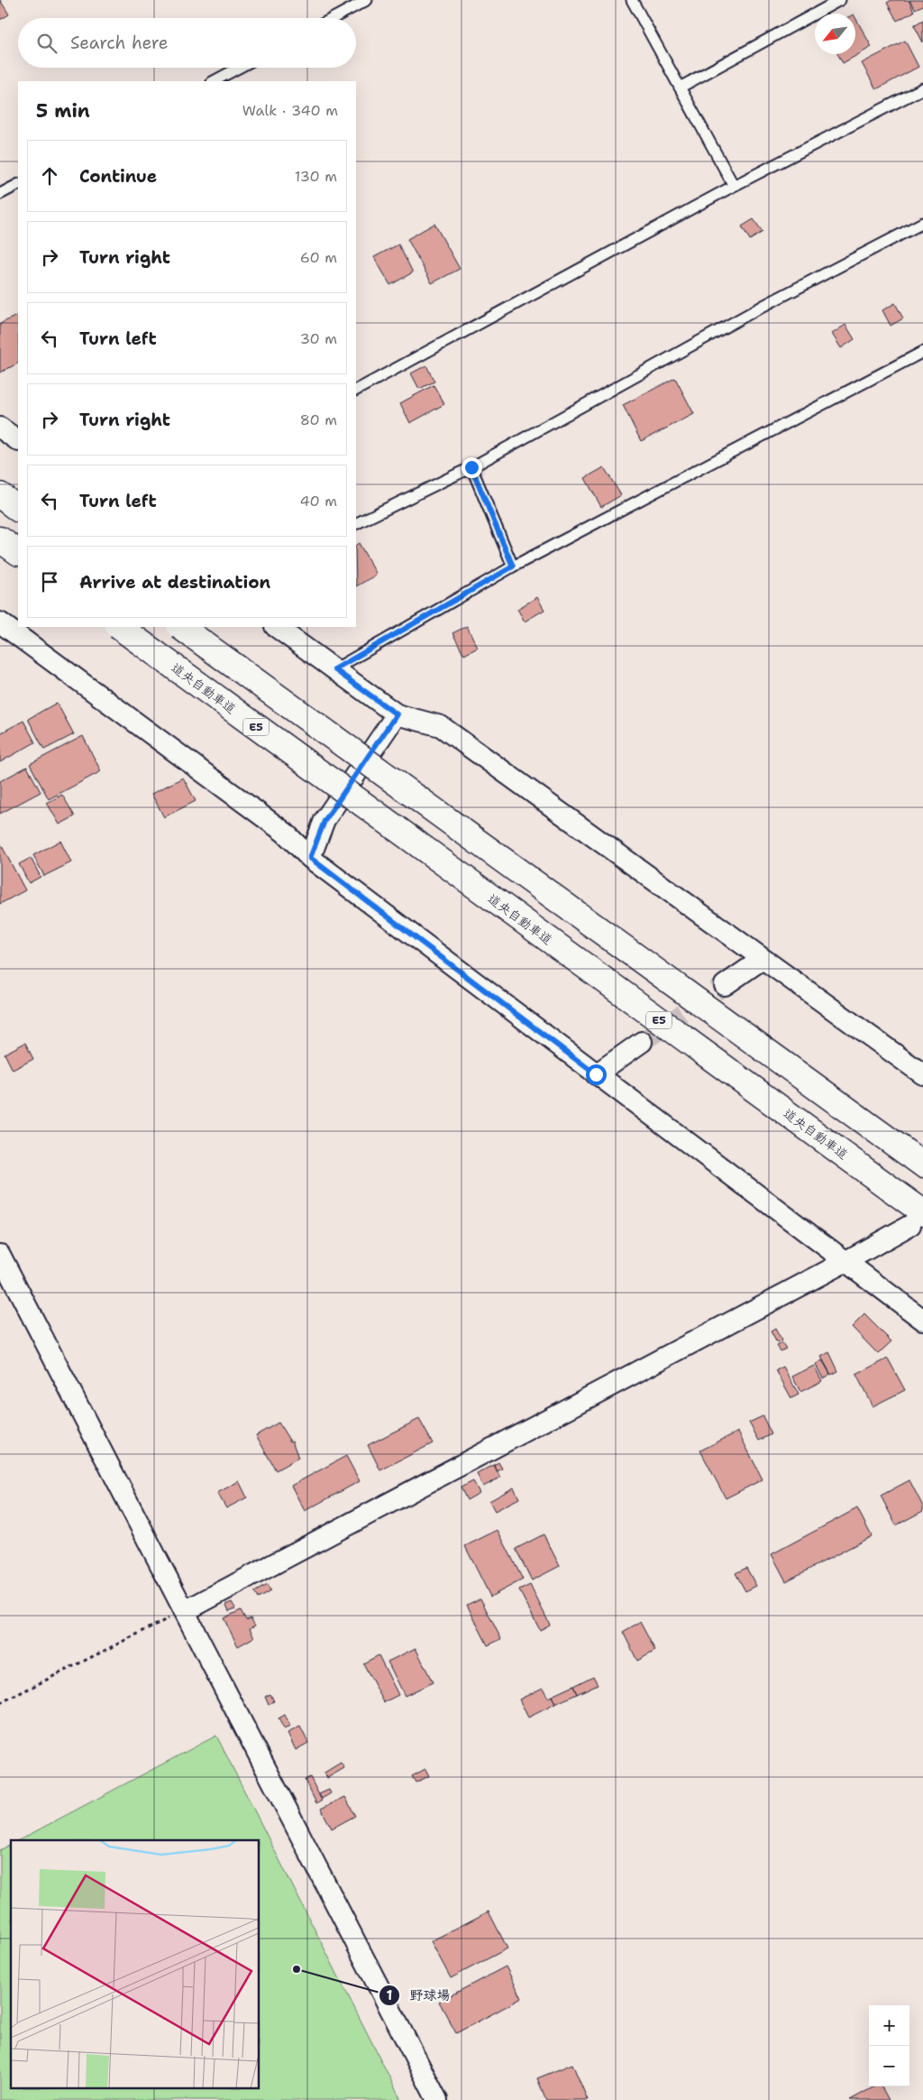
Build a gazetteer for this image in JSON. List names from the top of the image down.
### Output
{
  "streets": {
    "highway": ["道央自動車道", "E5"]
  },
  "places": ["野球場"],
  "north": "bottom left",
  "page": {
    "search": "Search here",
    "heading": ["5 min", "Walk · 340 m"],
    "list": [
      ["Continue", "130 m"],
      ["Turn right", "60 m"],
      ["Turn left", "30 m"],
      ["Turn right", "80 m"],
      ["Turn left", "40 m"],
      "Arrive at destination"
    ],
    "map_buttons": ["+", "−"]
  }
}
